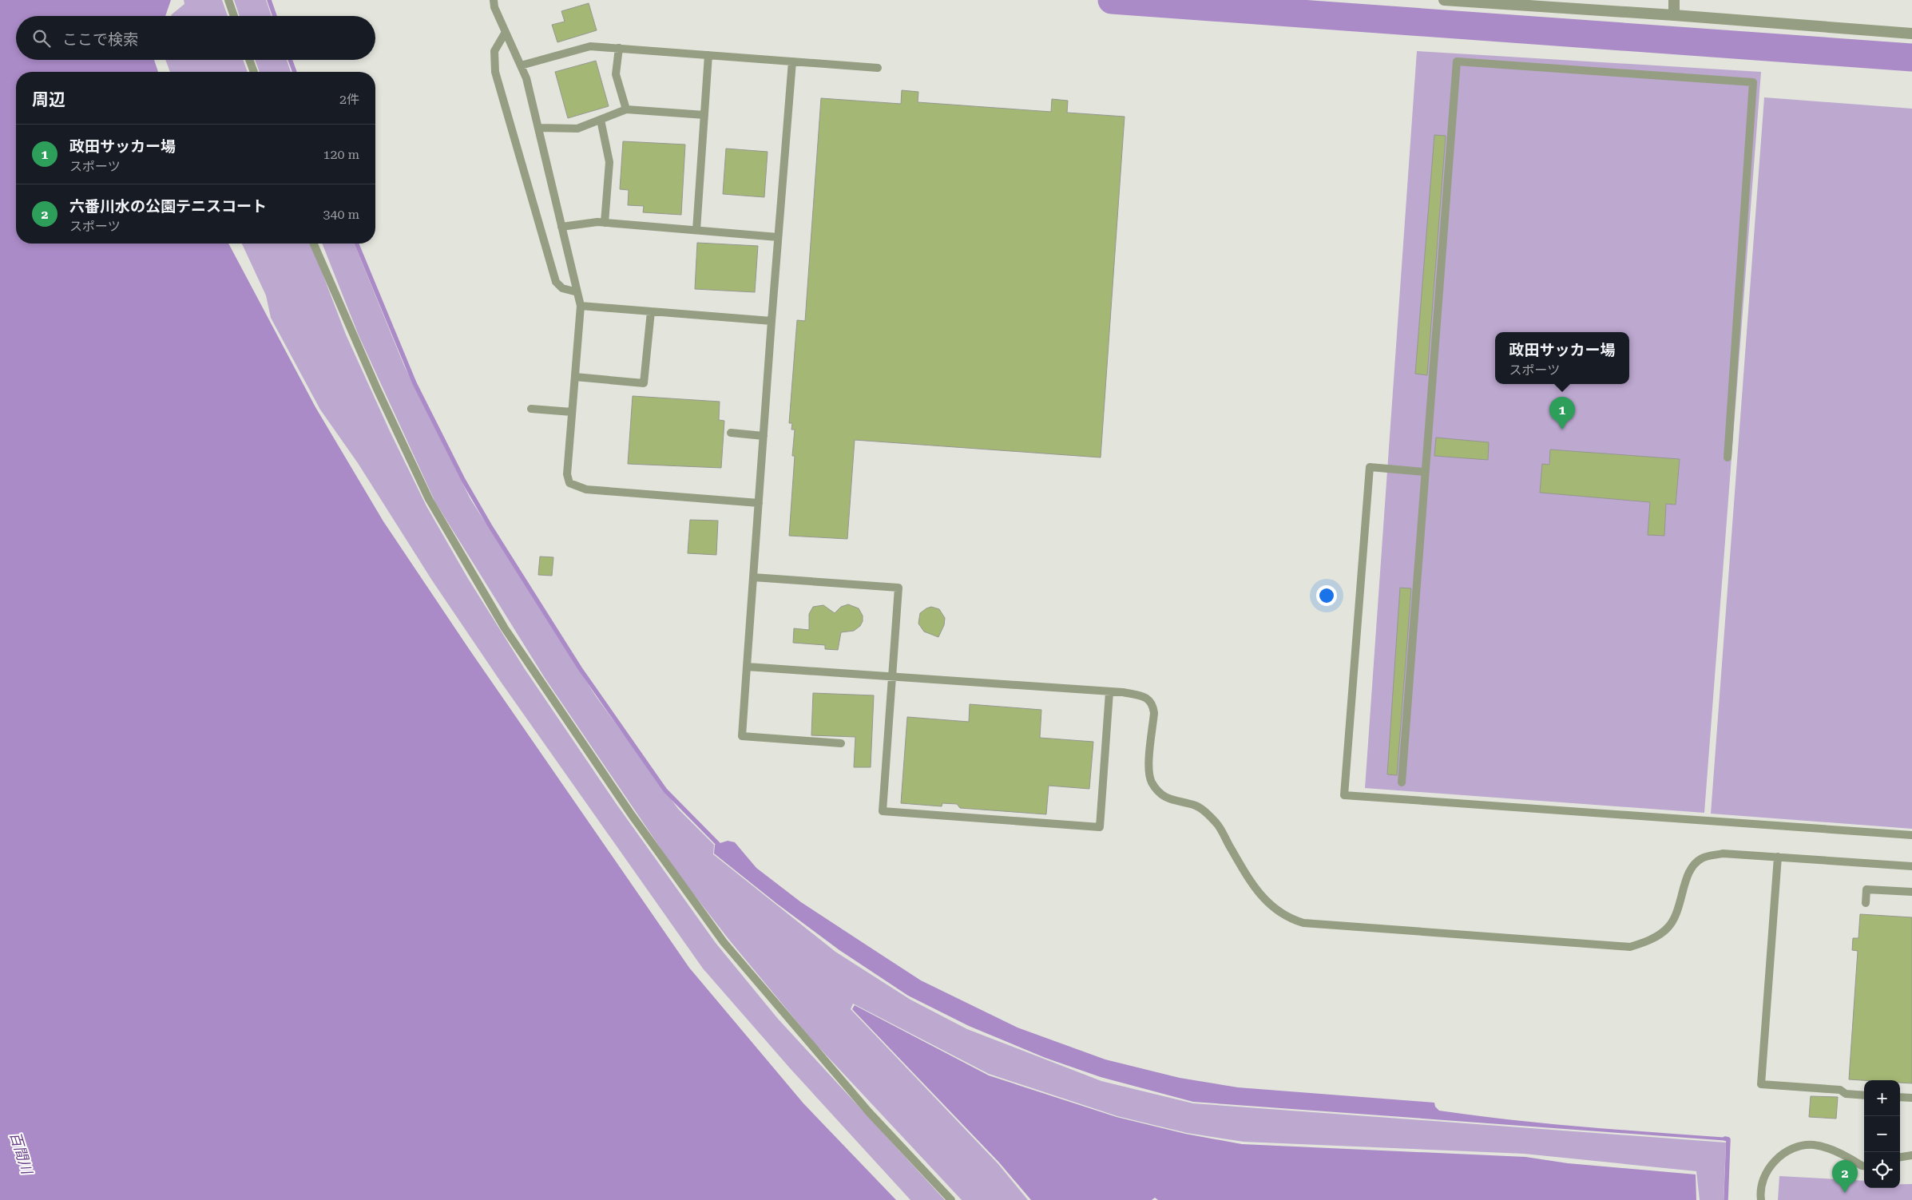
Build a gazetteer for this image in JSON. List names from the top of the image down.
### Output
{
  "water": ["百間川"],
  "page": {
    "search": "ここで検索",
    "heading": ["周辺", "2件"],
    "list": [
      {
        "mark": "1",
        "name": "政田サッカー場",
        "note": "スポーツ",
        "value": "120 m"
      },
      {
        "mark": "2",
        "name": "六番川水の公園テニスコート",
        "note": "スポーツ",
        "value": "340 m"
      }
    ],
    "popup": ["政田サッカー場", "スポーツ"],
    "pins": ["1", "2"],
    "map_buttons": ["+", "−"]
  }
}
